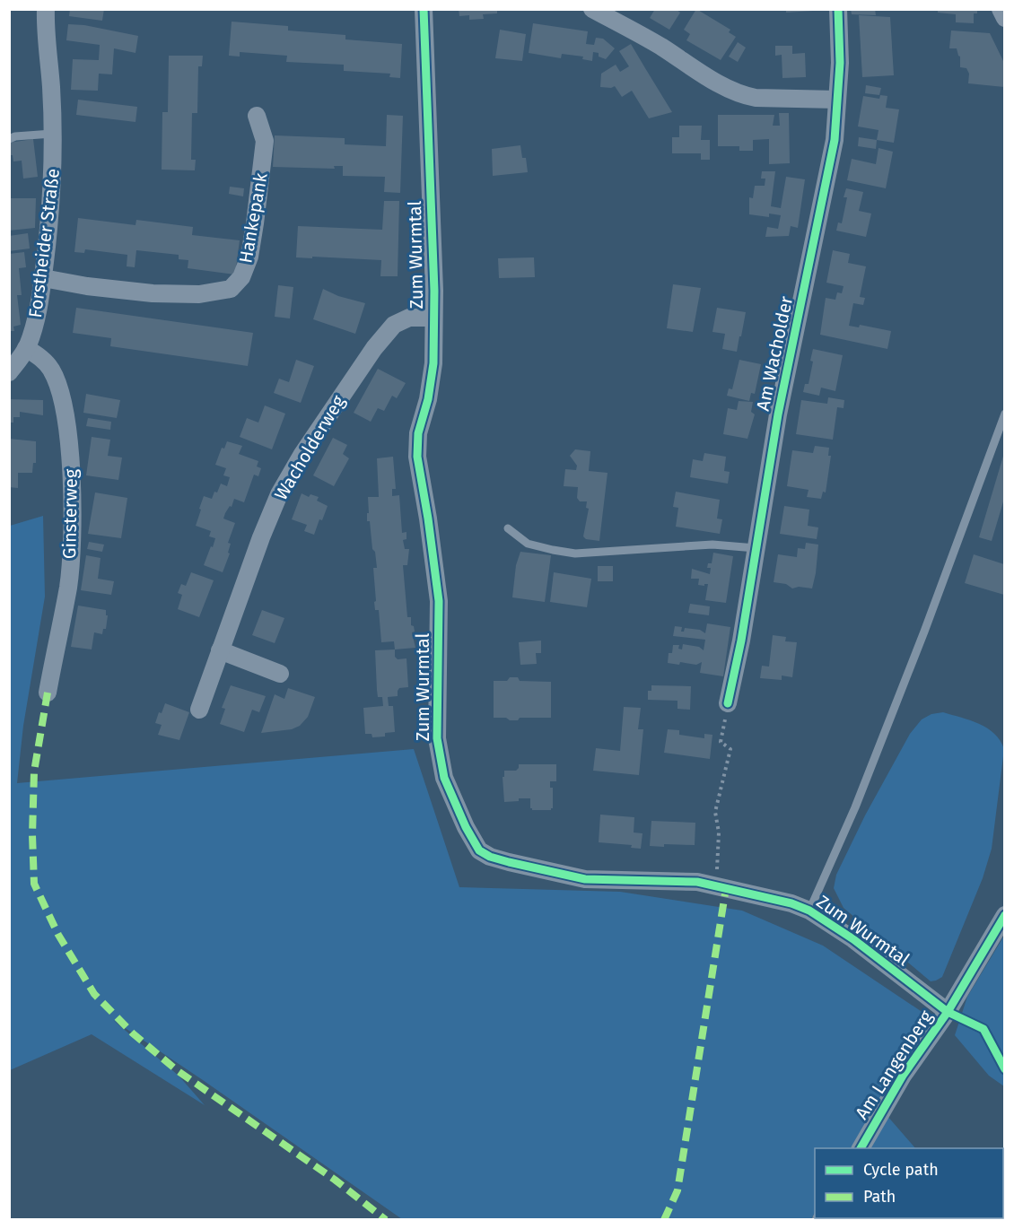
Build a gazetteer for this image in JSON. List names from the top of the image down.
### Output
{
  "streets": {
    "street": [
      "Hankepank",
      "Forstheider Straße",
      "Zum Wurmtal",
      "Am Wacholder",
      "Wacholderweg",
      "Ginsterweg",
      "Am Langenberg"
    ]
  },
  "crossings": [
    ["Hankepank", "Forstheider Straße"],
    ["Forstheider Straße", "Ginsterweg"],
    ["Zum Wurmtal", "Wacholderweg"],
    ["Zum Wurmtal", "Am Langenberg"]
  ],
  "legend": ["Cycle path", "Path"]
}
